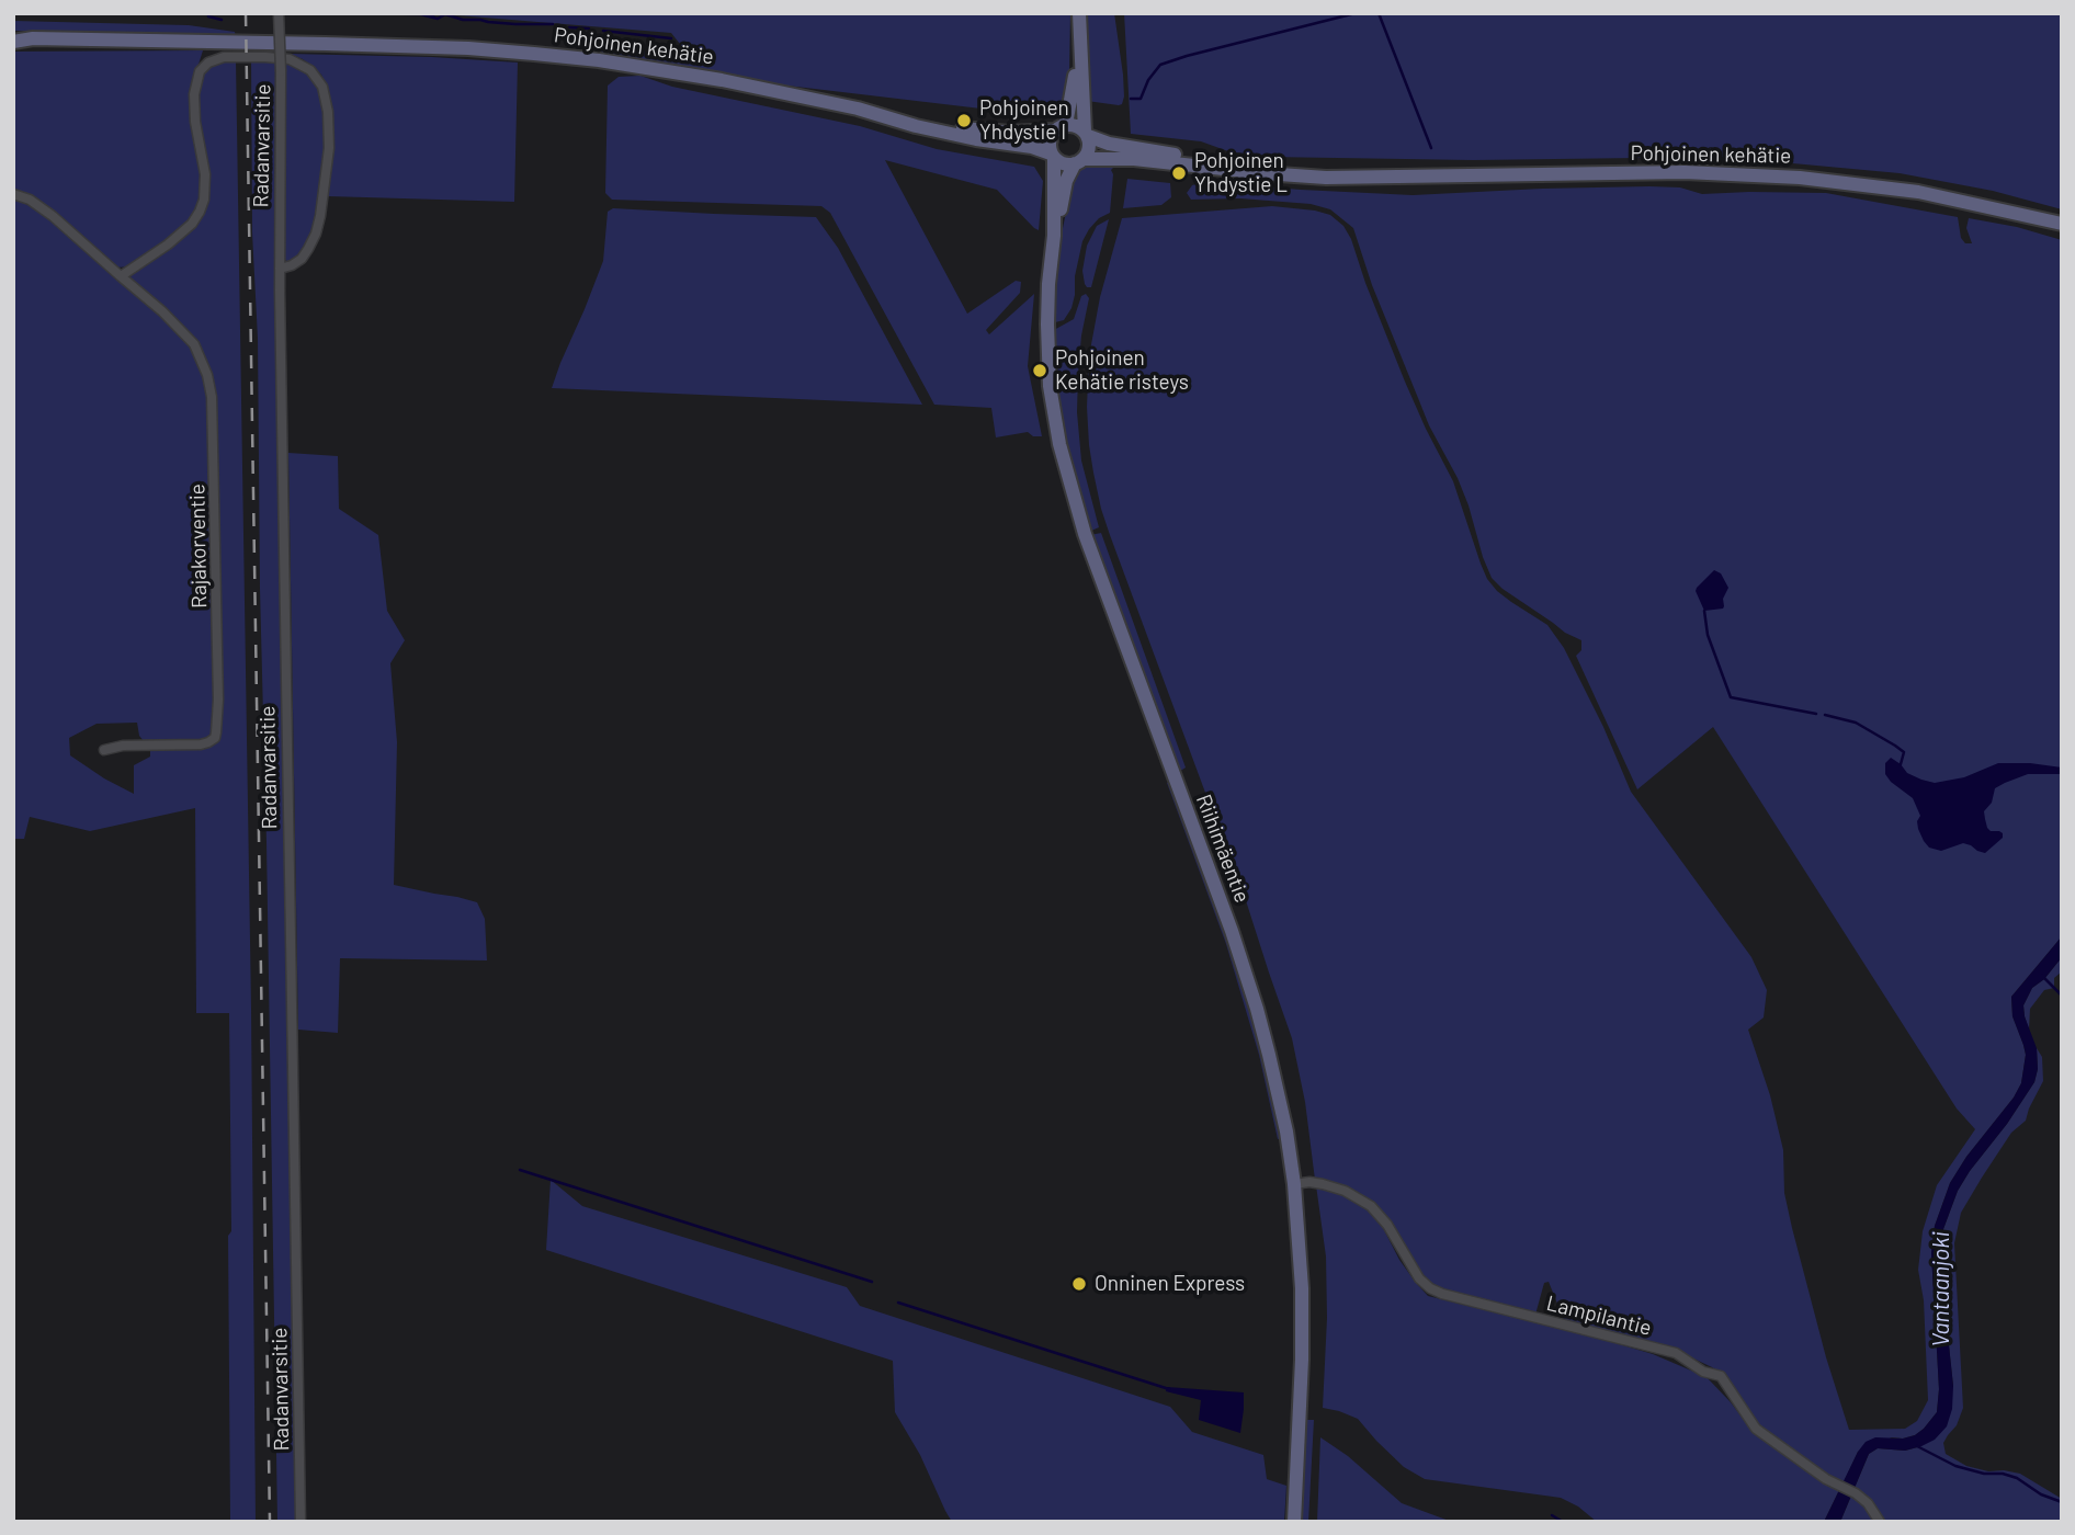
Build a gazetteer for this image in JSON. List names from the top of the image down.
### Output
{
  "streets": {
    "main road": ["Pohjoinen kehätie", "Riihimäentie"],
    "street": ["Radanvarsitie", "Rajakorventie", "Lampilantie"]
  },
  "crossings": [
    ["Pohjoinen kehätie", "Riihimäentie"],
    ["Riihimäentie", "Lampilantie"]
  ],
  "water": ["Vantaanjoki"],
  "places": [
    "Pohjoinen Yhdystie I",
    "Pohjoinen Yhdystie L",
    "Pohjoinen Kehätie risteys",
    "Onninen Express"
  ]
}
